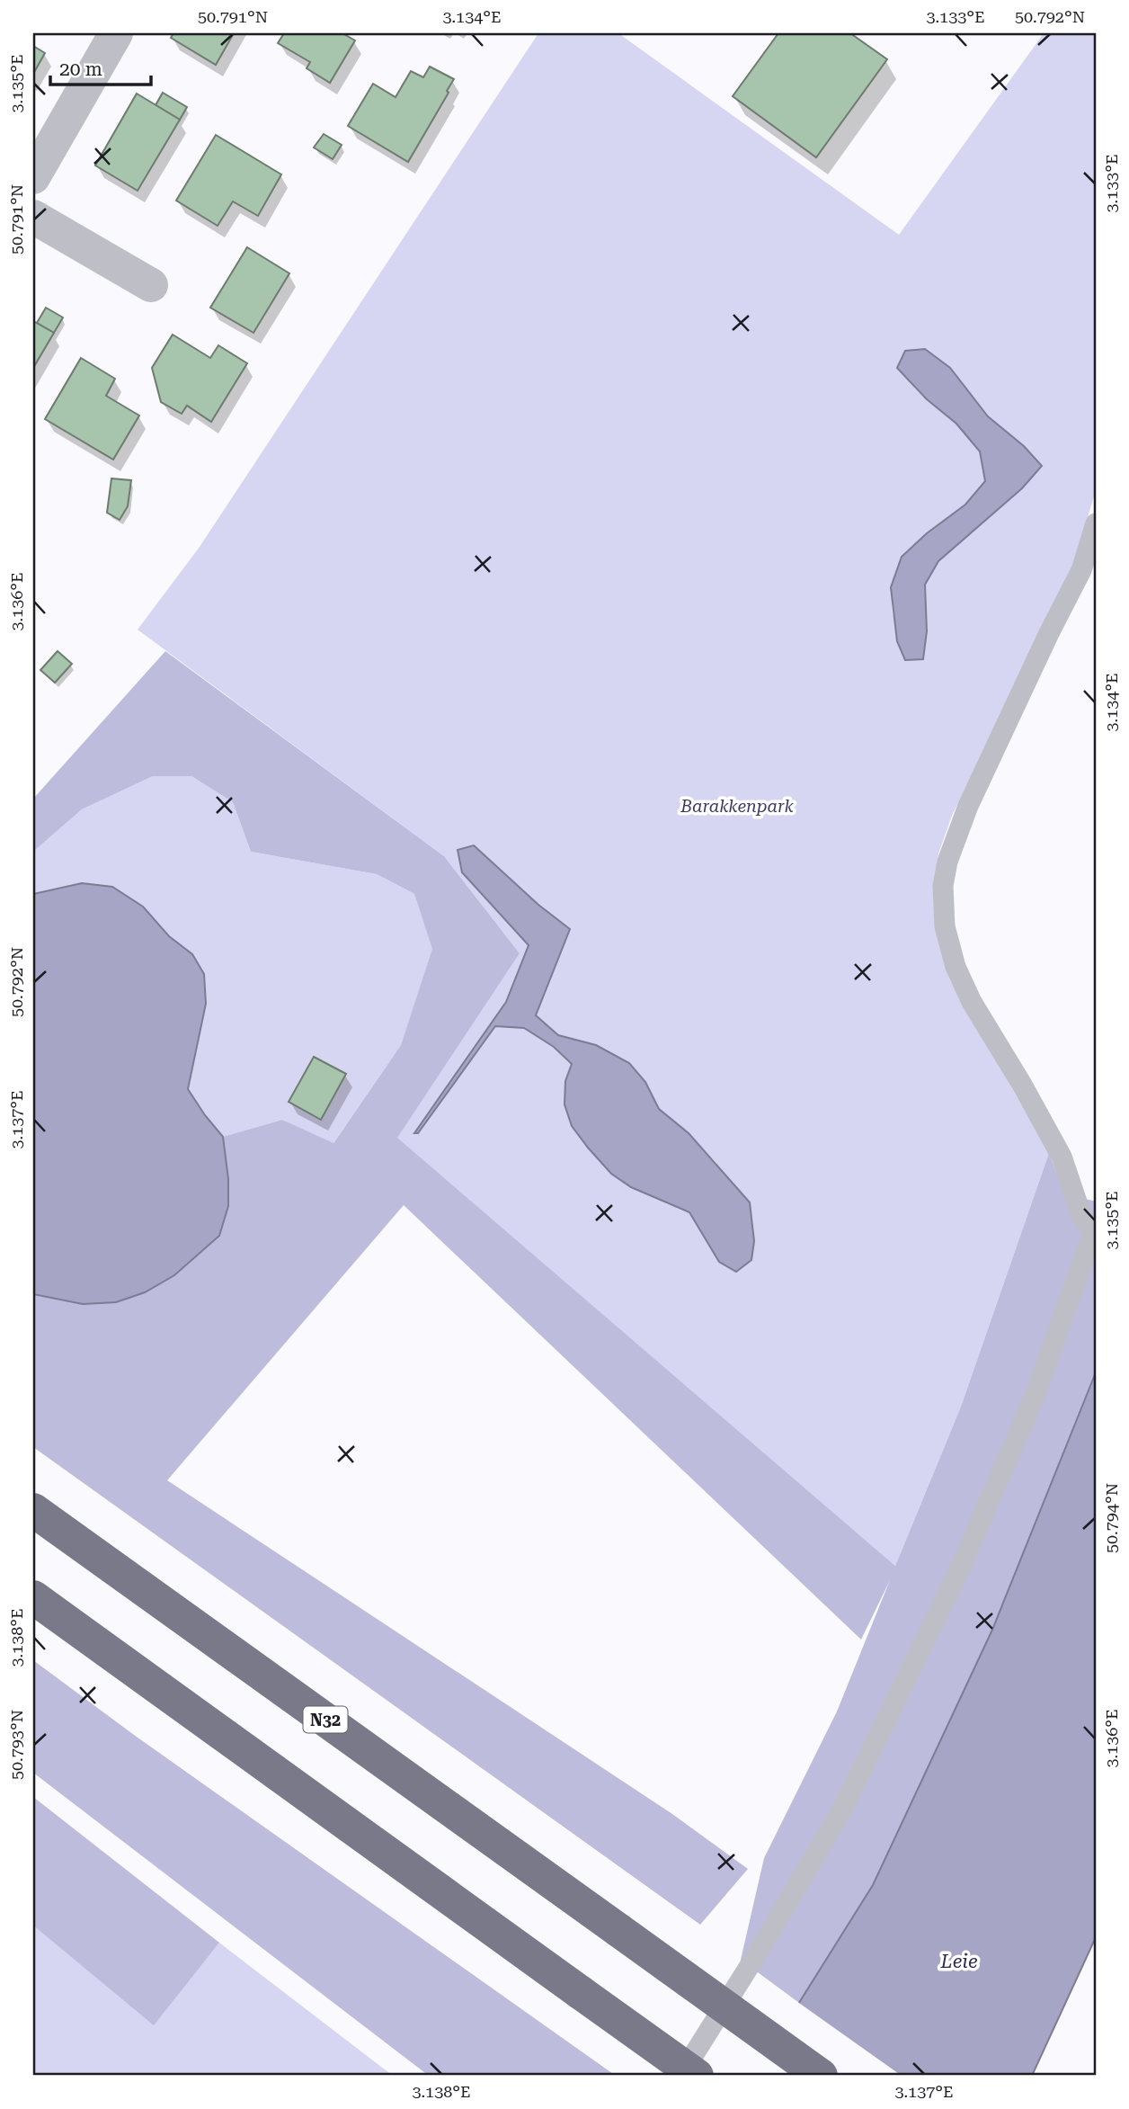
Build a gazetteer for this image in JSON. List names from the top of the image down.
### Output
{
  "streets": {
    "highway": ["N32"]
  },
  "water": ["Leie"],
  "parks": ["Barakkenpark"],
  "scale_bar": "20 m",
  "coordinates": [
    "50.791°N",
    "3.134°E",
    "3.133°E",
    "50.792°N",
    "3.135°E",
    "3.136°E",
    "3.137°E",
    "50.794°N",
    "3.138°E",
    "50.793°N"
  ]
}
